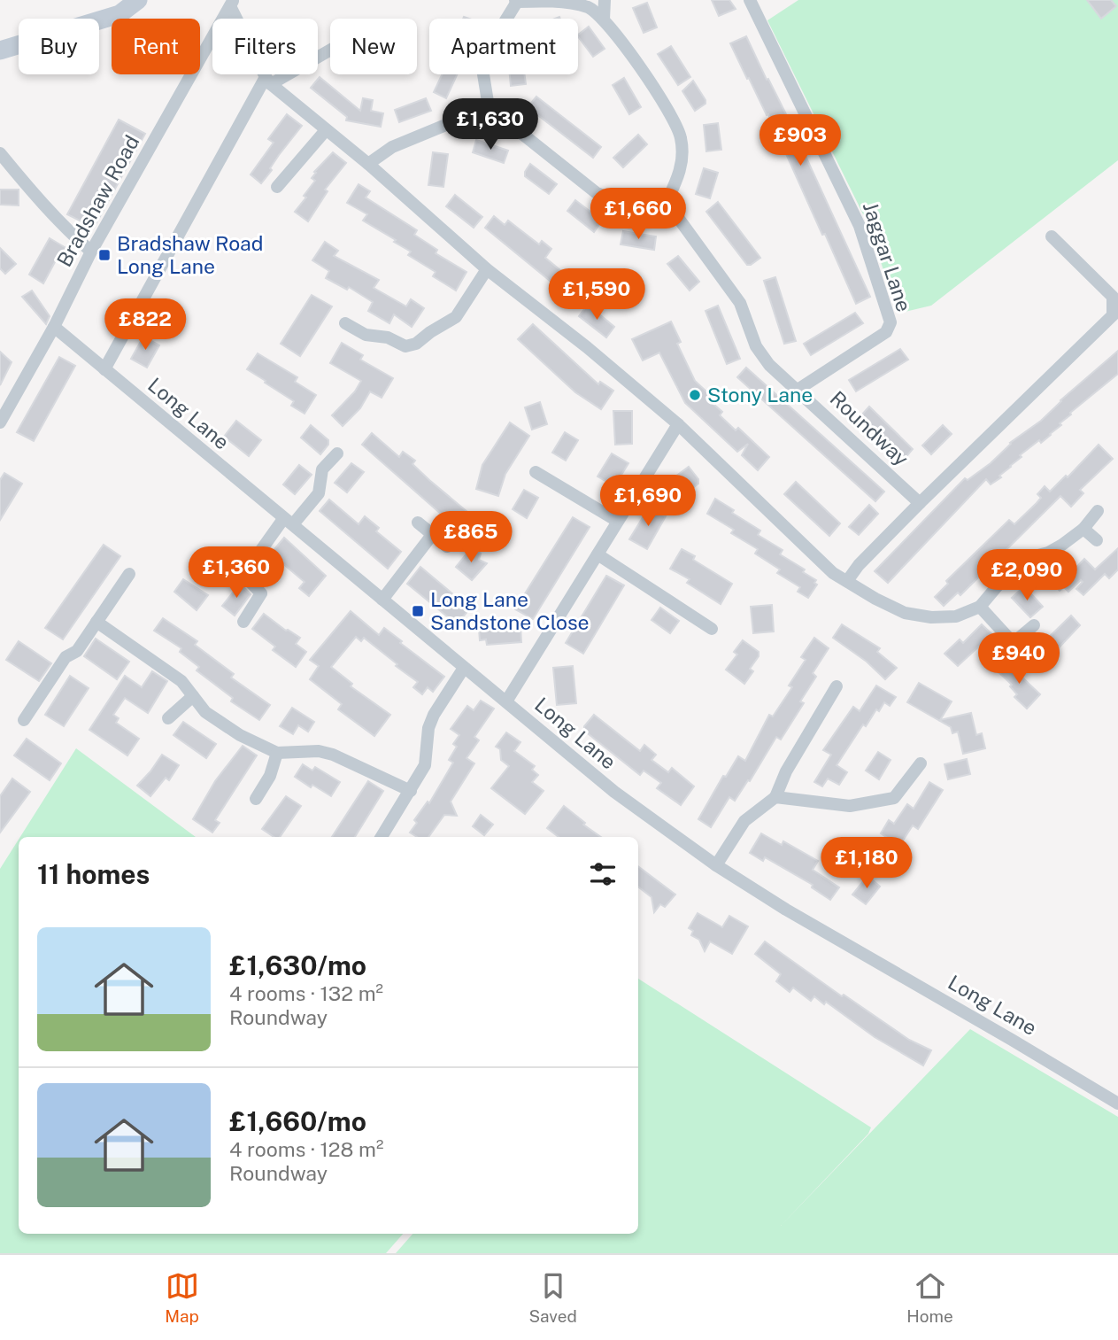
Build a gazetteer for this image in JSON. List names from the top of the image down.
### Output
{
  "streets": {
    "street": [
      "Bradshaw Road",
      "Jaggar Lane",
      "Long Lane",
      "Roundway"
    ]
  },
  "crossings": [
    ["Bradshaw Road", "Long Lane"],
    ["Jaggar Lane", "Roundway"]
  ],
  "places": {
    "transit": ["Bradshaw Road Long Lane", "Long Lane Sandstone Close"],
    "other": ["Stony Lane"]
  },
  "page": {
    "chip": [
      "Buy",
      "Rent",
      "Filters",
      "New",
      "Apartment"
    ],
    "price": [
      "£1,630",
      "£903",
      "£1,660",
      "£1,590",
      "£822",
      "£1,690",
      "£865",
      "£1,360",
      "£2,090",
      "£940",
      "£1,180"
    ],
    "heading": "11 homes",
    "list": [
      {
        "name": "£1,630/mo",
        "note": "4 rooms · 132 m² · Roundway"
      },
      {
        "name": "£1,660/mo",
        "note": "4 rooms · 128 m² · Roundway"
      }
    ],
    "tabs": ["Map", "Saved", "Home"]
  }
}
